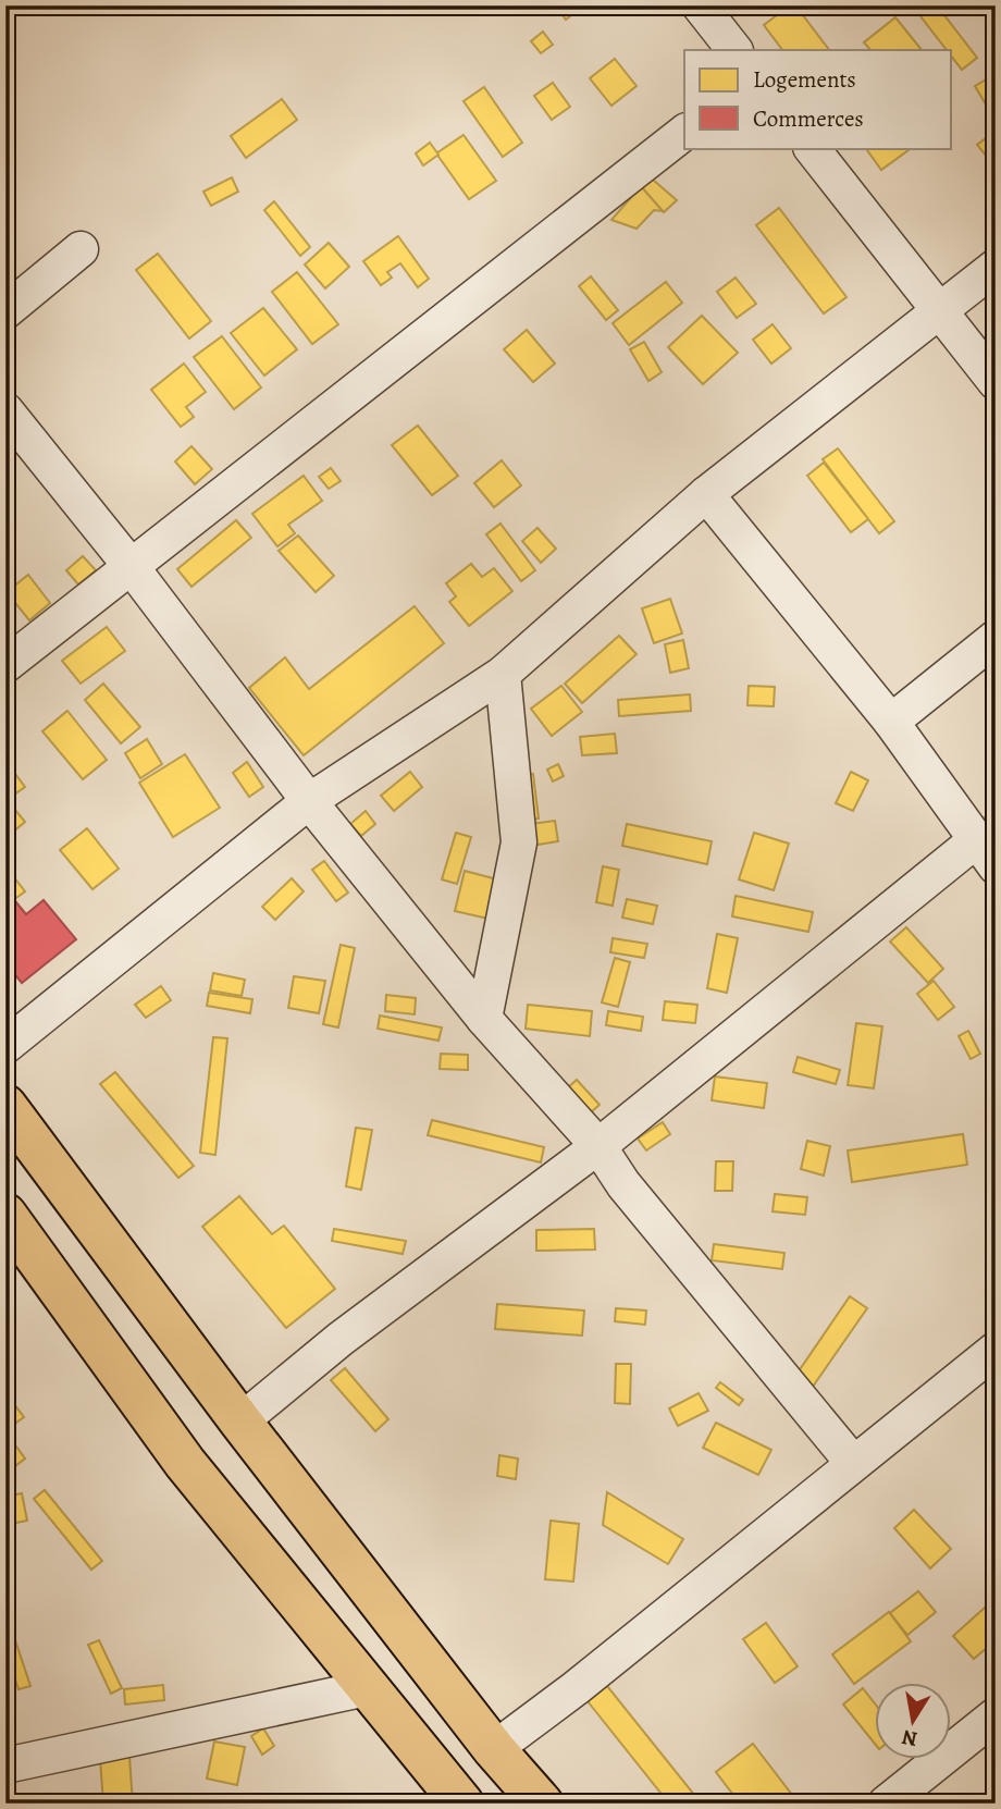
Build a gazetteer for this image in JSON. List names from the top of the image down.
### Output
{
  "legend": ["Logements", "Commerces"],
  "north": "bottom"
}
